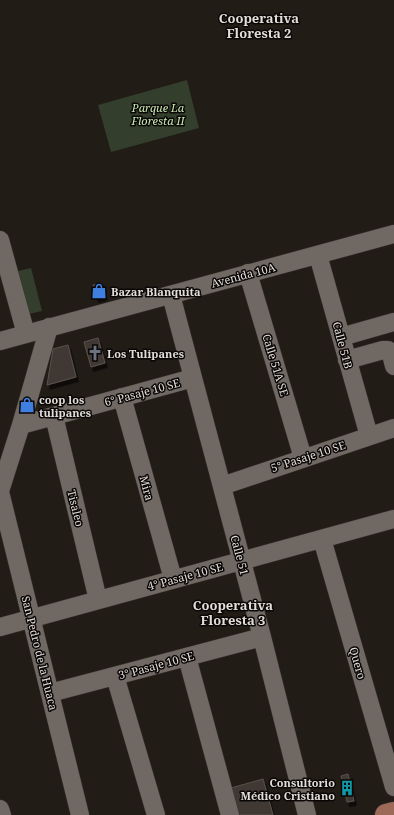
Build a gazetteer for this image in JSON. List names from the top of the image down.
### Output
{
  "streets": {
    "street": [
      "Avenida 10A",
      "Calle 51B",
      "Calle 51A SE",
      "6° Pasaje 10 SE",
      "5° Pasaje 10 SE",
      "Mira",
      "Tisaleo",
      "Calle 51",
      "4° Pasaje 10 SE",
      "San Pedro de la Huaca",
      "Quero",
      "3° Pasaje 10 SE"
    ]
  },
  "crossings": [
    ["Avenida 10A", "Calle 51B"],
    ["Avenida 10A", "Calle 51A SE"],
    ["Avenida 10A", "Calle 51"],
    ["Calle 51B", "5° Pasaje 10 SE"],
    ["Calle 51A SE", "5° Pasaje 10 SE"],
    ["6° Pasaje 10 SE", "Mira"],
    ["6° Pasaje 10 SE", "Tisaleo"],
    ["6° Pasaje 10 SE", "Calle 51"],
    ["5° Pasaje 10 SE", "Calle 51"],
    ["Mira", "4° Pasaje 10 SE"],
    ["Tisaleo", "4° Pasaje 10 SE"],
    ["Calle 51", "4° Pasaje 10 SE"],
    ["Calle 51", "3° Pasaje 10 SE"],
    ["4° Pasaje 10 SE", "San Pedro de la Huaca"],
    ["4° Pasaje 10 SE", "Quero"],
    ["San Pedro de la Huaca", "3° Pasaje 10 SE"]
  ],
  "districts": ["Cooperativa Floresta 2", "Cooperativa Floresta 3"],
  "parks": ["Parque La Floresta II"],
  "places": {
    "shop": ["Bazar Blanquita", "coop los tulipanes"],
    "church": ["Los Tulipanes"],
    "building": ["Consultorio Médico Cristiano"]
  }
}
